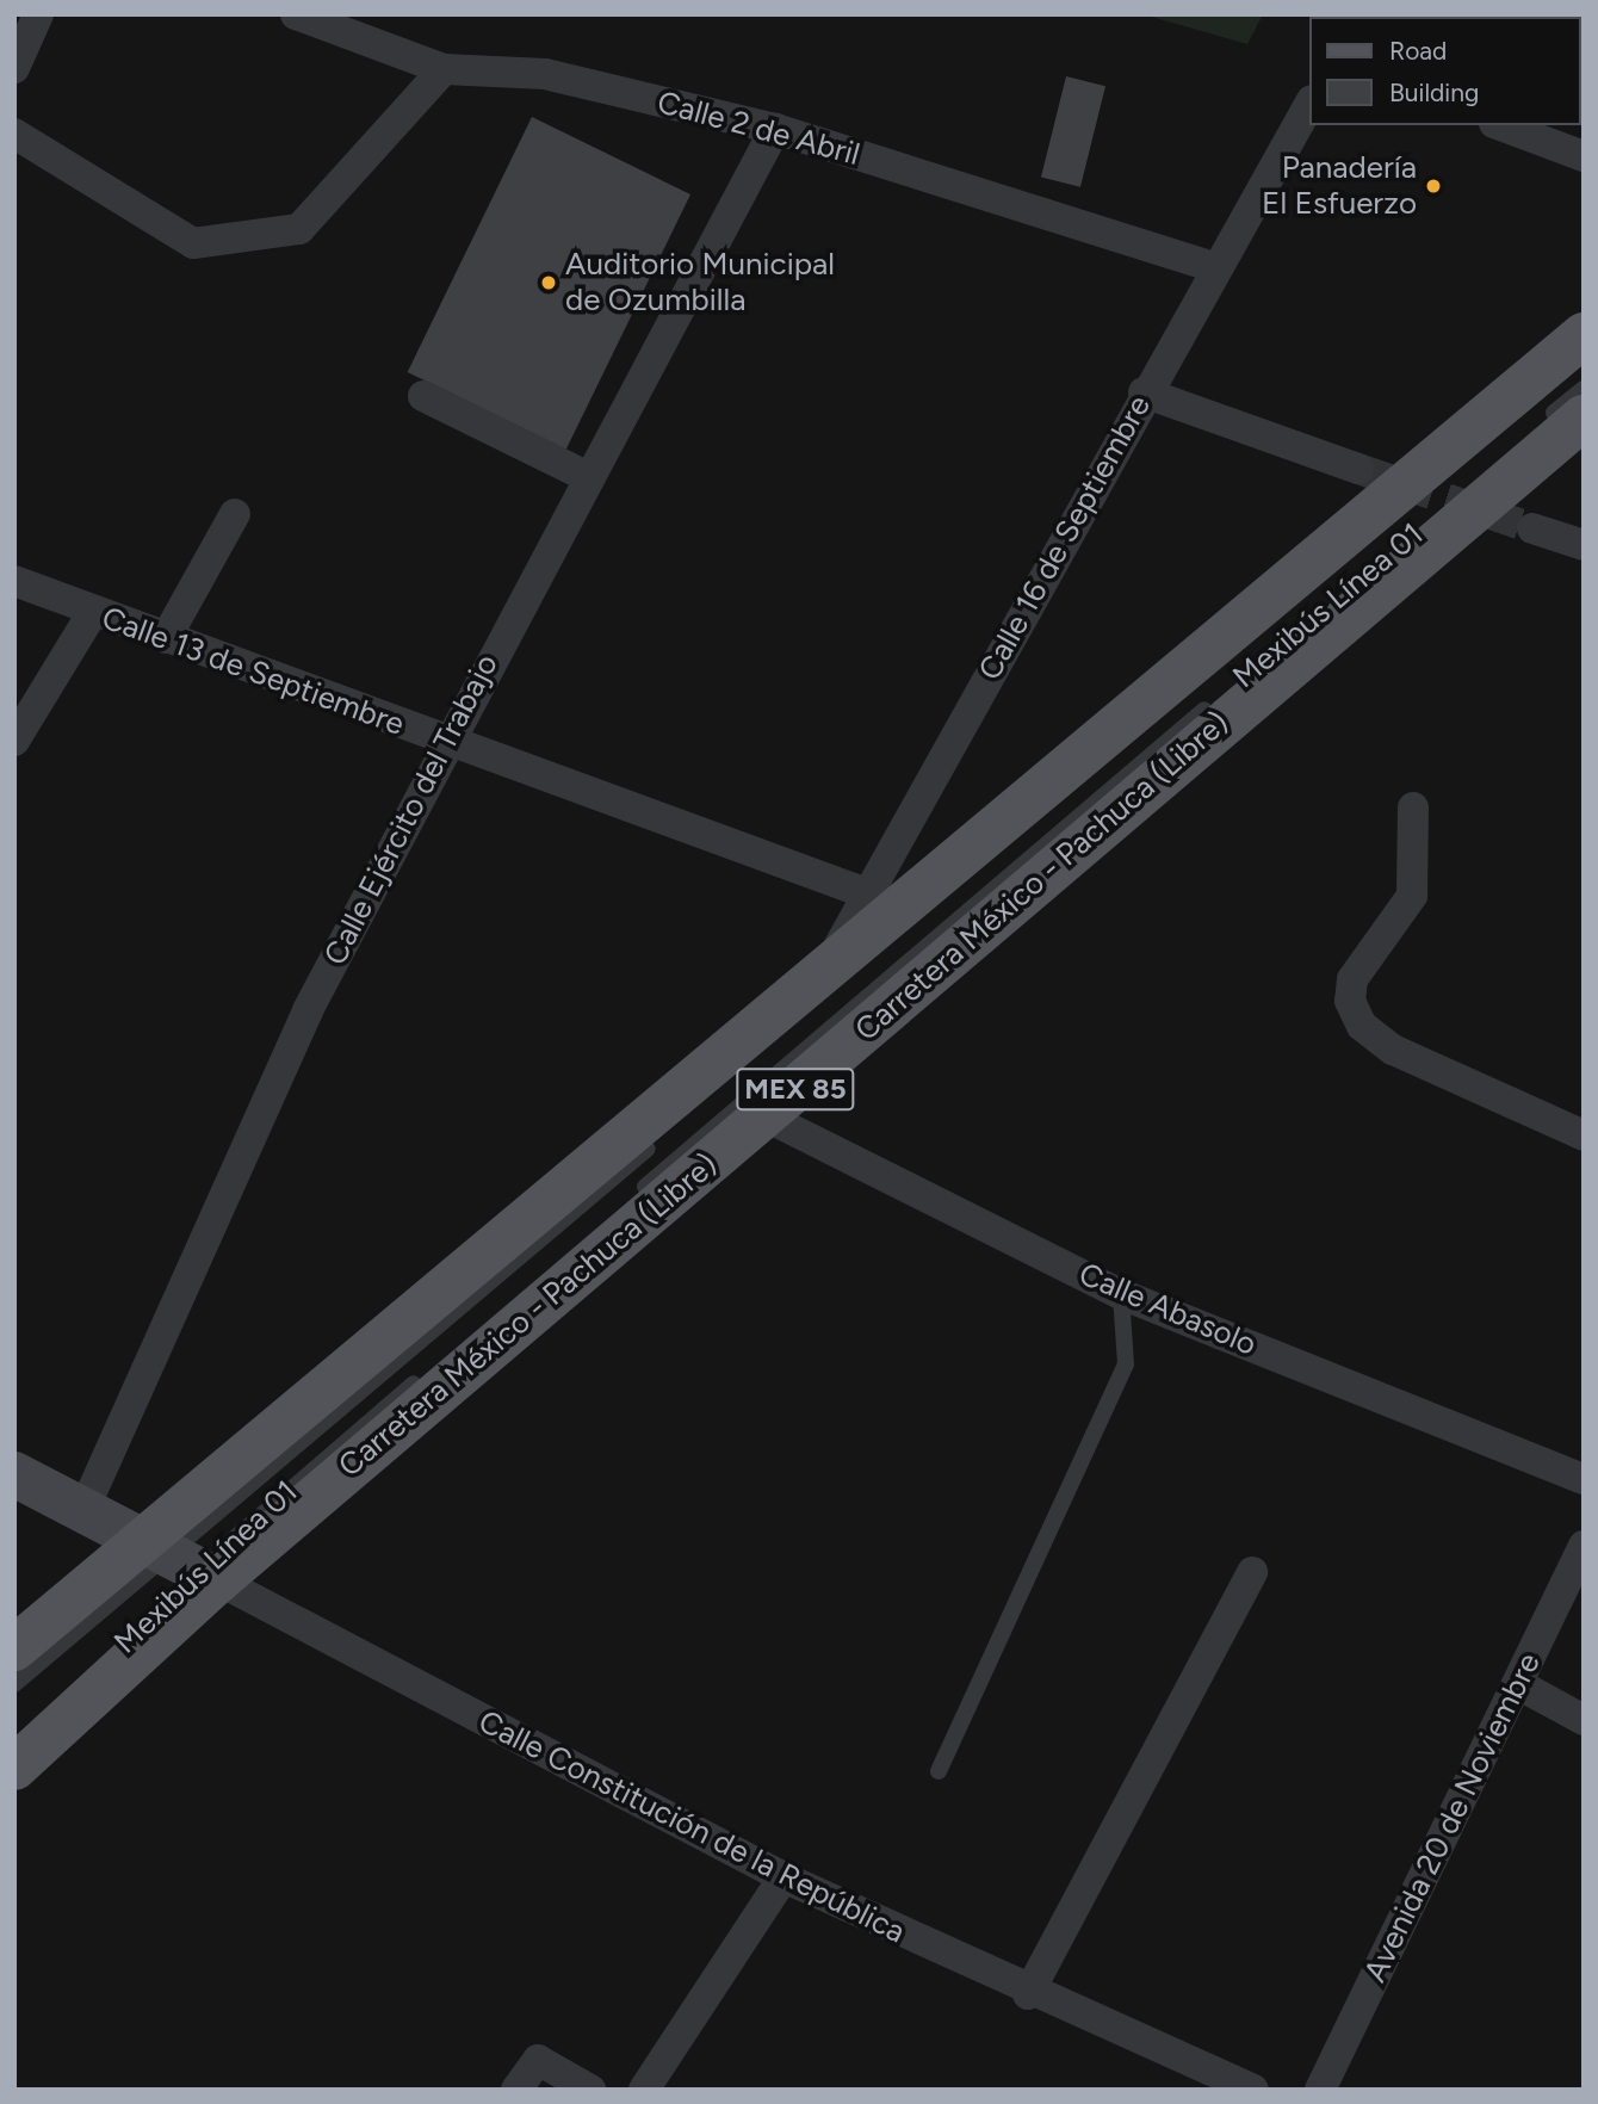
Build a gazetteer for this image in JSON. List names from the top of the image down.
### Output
{
  "streets": {
    "main road": ["Carretera México - Pachuca (Libre)", "MEX 85"],
    "street": [
      "Calle 2 de Abril",
      "Calle 16 de Septiembre",
      "Calle 13 de Septiembre",
      "Calle Ejército del Trabajo",
      "Calle Abasolo",
      "Avenida 20 de Noviembre",
      "Calle Constitución de la República"
    ],
    "lane": ["Mexibús Línea 01"]
  },
  "crossings": [
    ["Calle 2 de Abril", "Calle 16 de Septiembre"],
    ["Calle 2 de Abril", "Calle Ejército del Trabajo"],
    ["Calle 16 de Septiembre", "Calle 13 de Septiembre"],
    ["Calle 16 de Septiembre", "Carretera México - Pachuca (Libre)"],
    ["Mexibús Línea 01", "Carretera México - Pachuca (Libre)"],
    ["Mexibús Línea 01", "Calle Constitución de la República"],
    ["Calle 13 de Septiembre", "Calle Ejército del Trabajo"],
    ["Carretera México - Pachuca (Libre)", "Calle Abasolo"],
    ["Carretera México - Pachuca (Libre)", "Calle Constitución de la República"]
  ],
  "places": ["Panadería El Esfuerzo", "Auditorio Municipal de Ozumbilla"],
  "legend": ["Road", "Building"]
}
